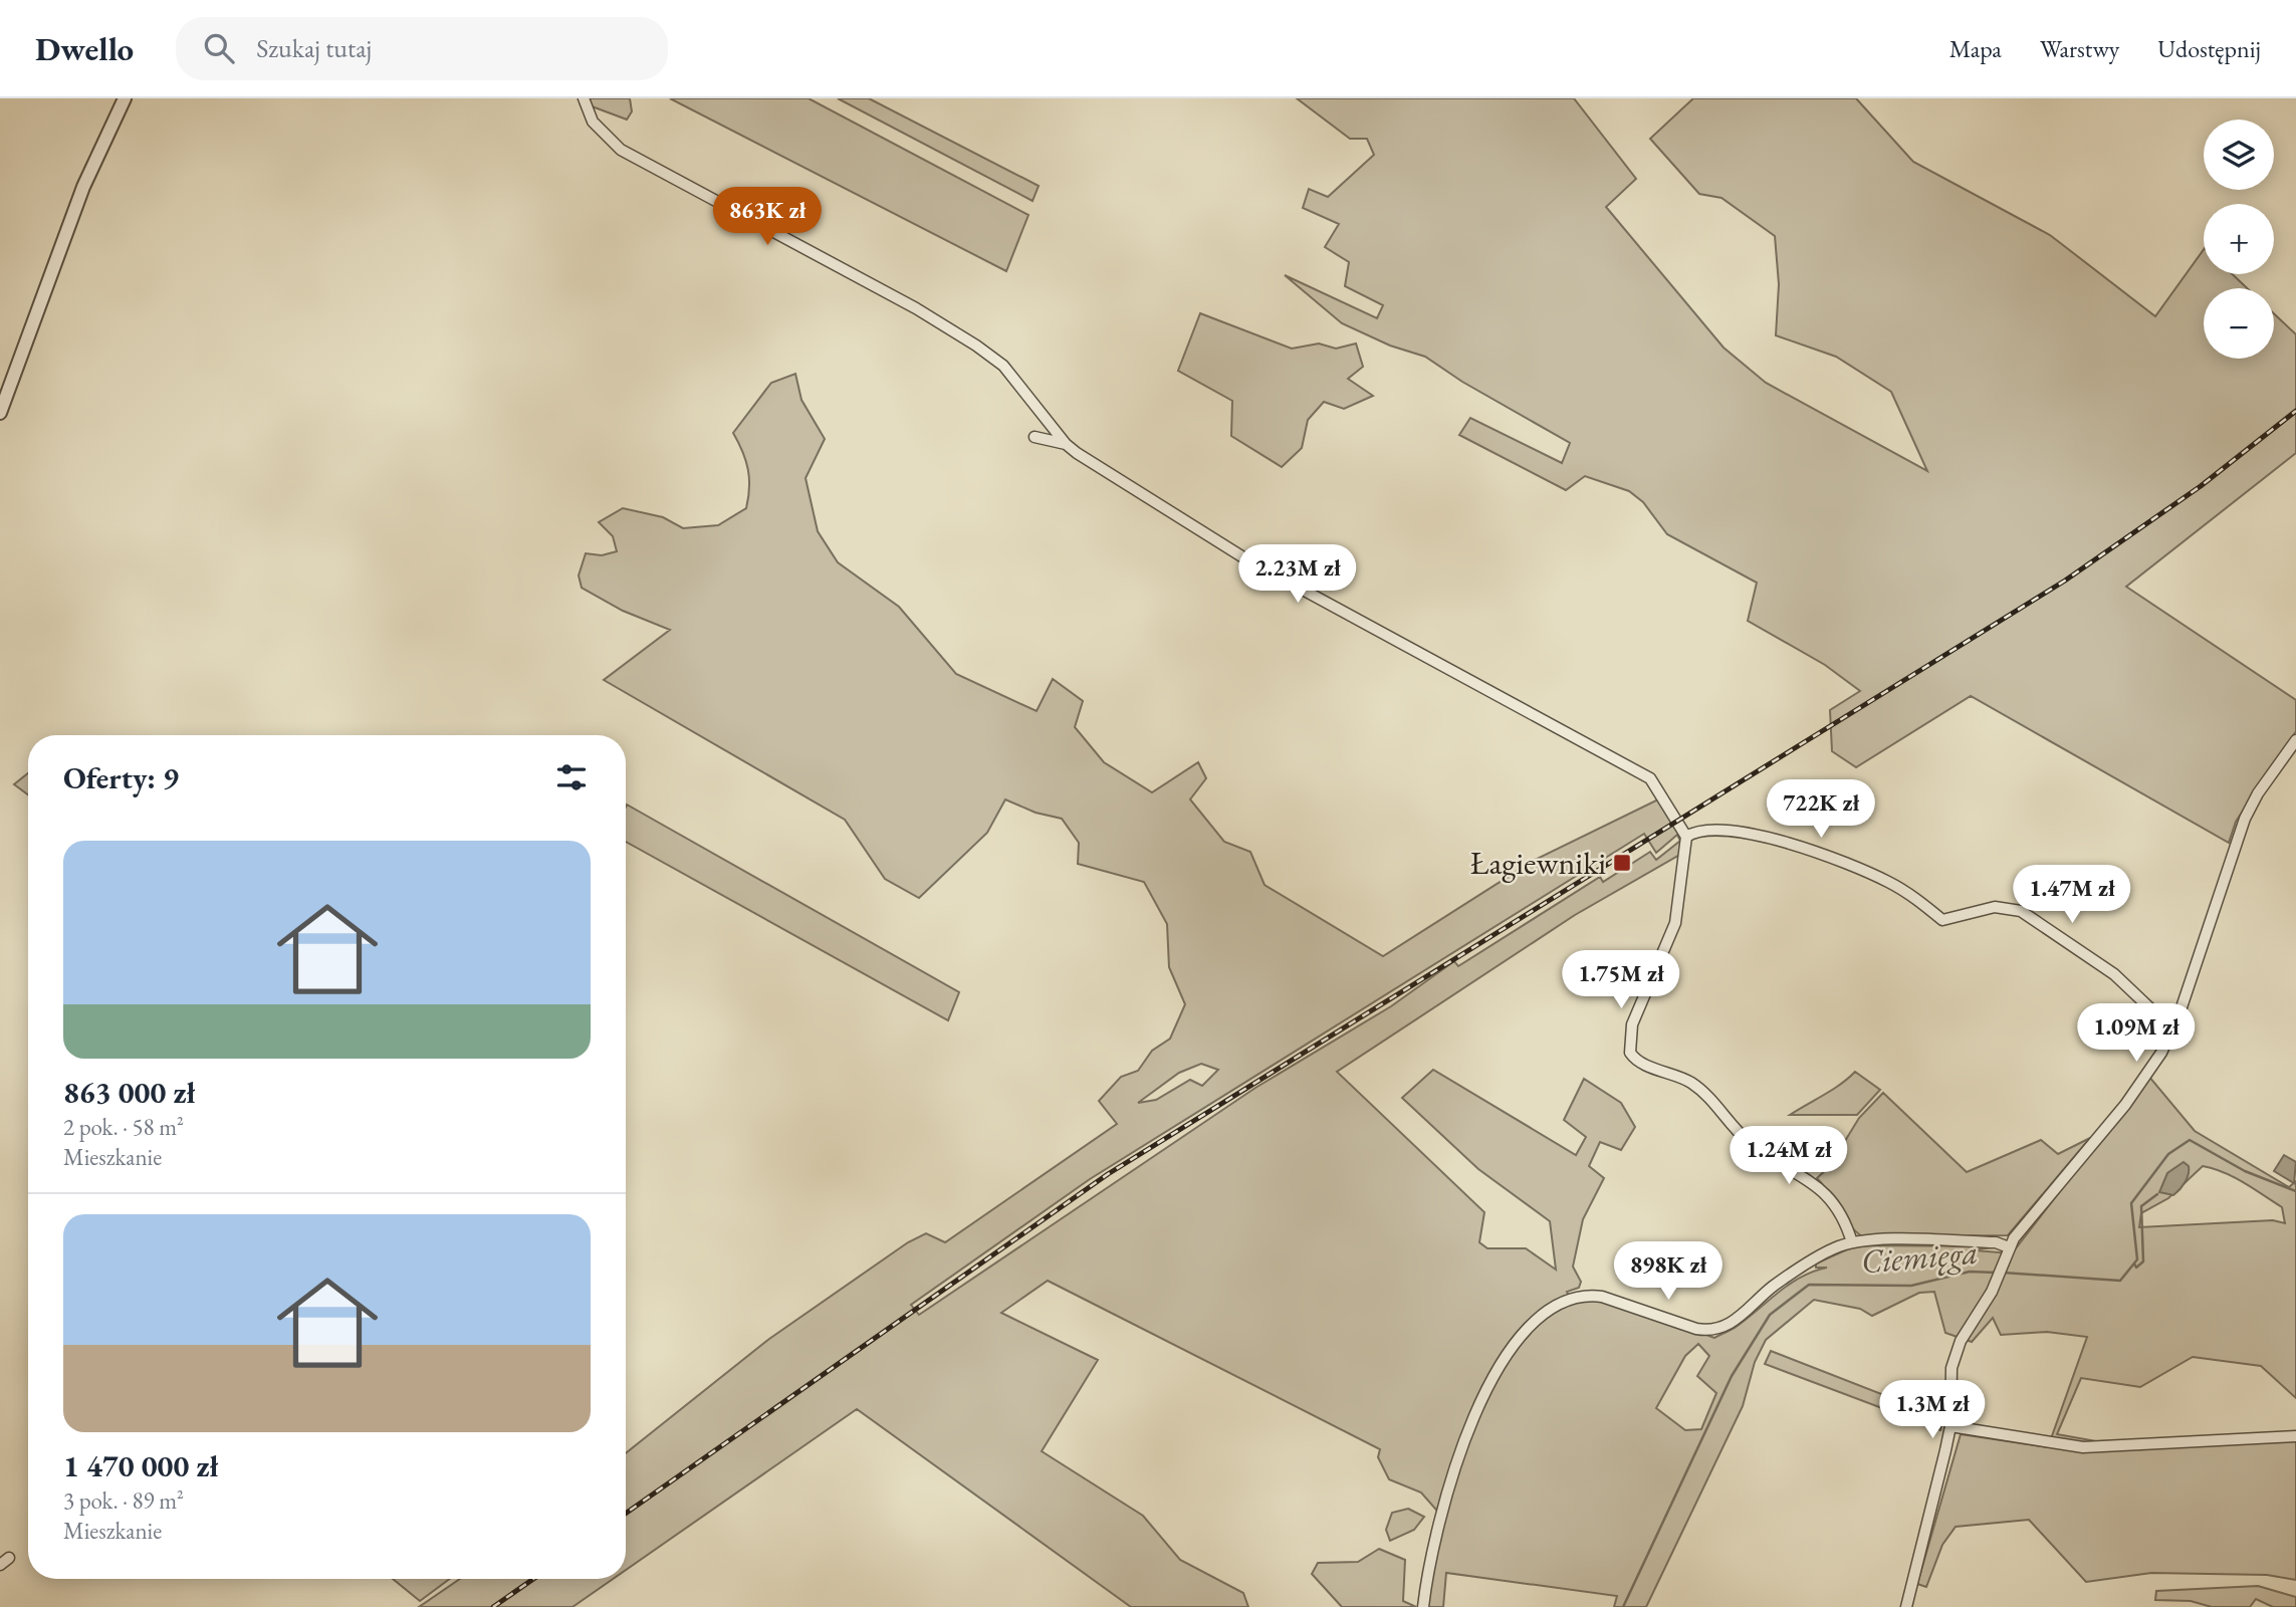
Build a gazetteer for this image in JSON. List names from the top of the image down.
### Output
{
  "water": ["Ciemięga"],
  "places": {
    "transit": ["Łagiewniki"]
  },
  "page": {
    "header": "Dwello",
    "search": "Szukaj tutaj",
    "nav": ["Mapa", "Warstwy", "Udostępnij"],
    "map_buttons": ["+", "−"],
    "price": [
      "863K zł",
      "2.23M zł",
      "722K zł",
      "1.47M zł",
      "1.75M zł",
      "1.09M zł",
      "1.24M zł",
      "898K zł",
      "1.3M zł"
    ],
    "heading": "Oferty: 9",
    "list": [
      {
        "name": "863 000 zł",
        "note": "2 pok. · 58 m² · Mieszkanie"
      },
      {
        "name": "1 470 000 zł",
        "note": "3 pok. · 89 m² · Mieszkanie"
      }
    ]
  }
}
